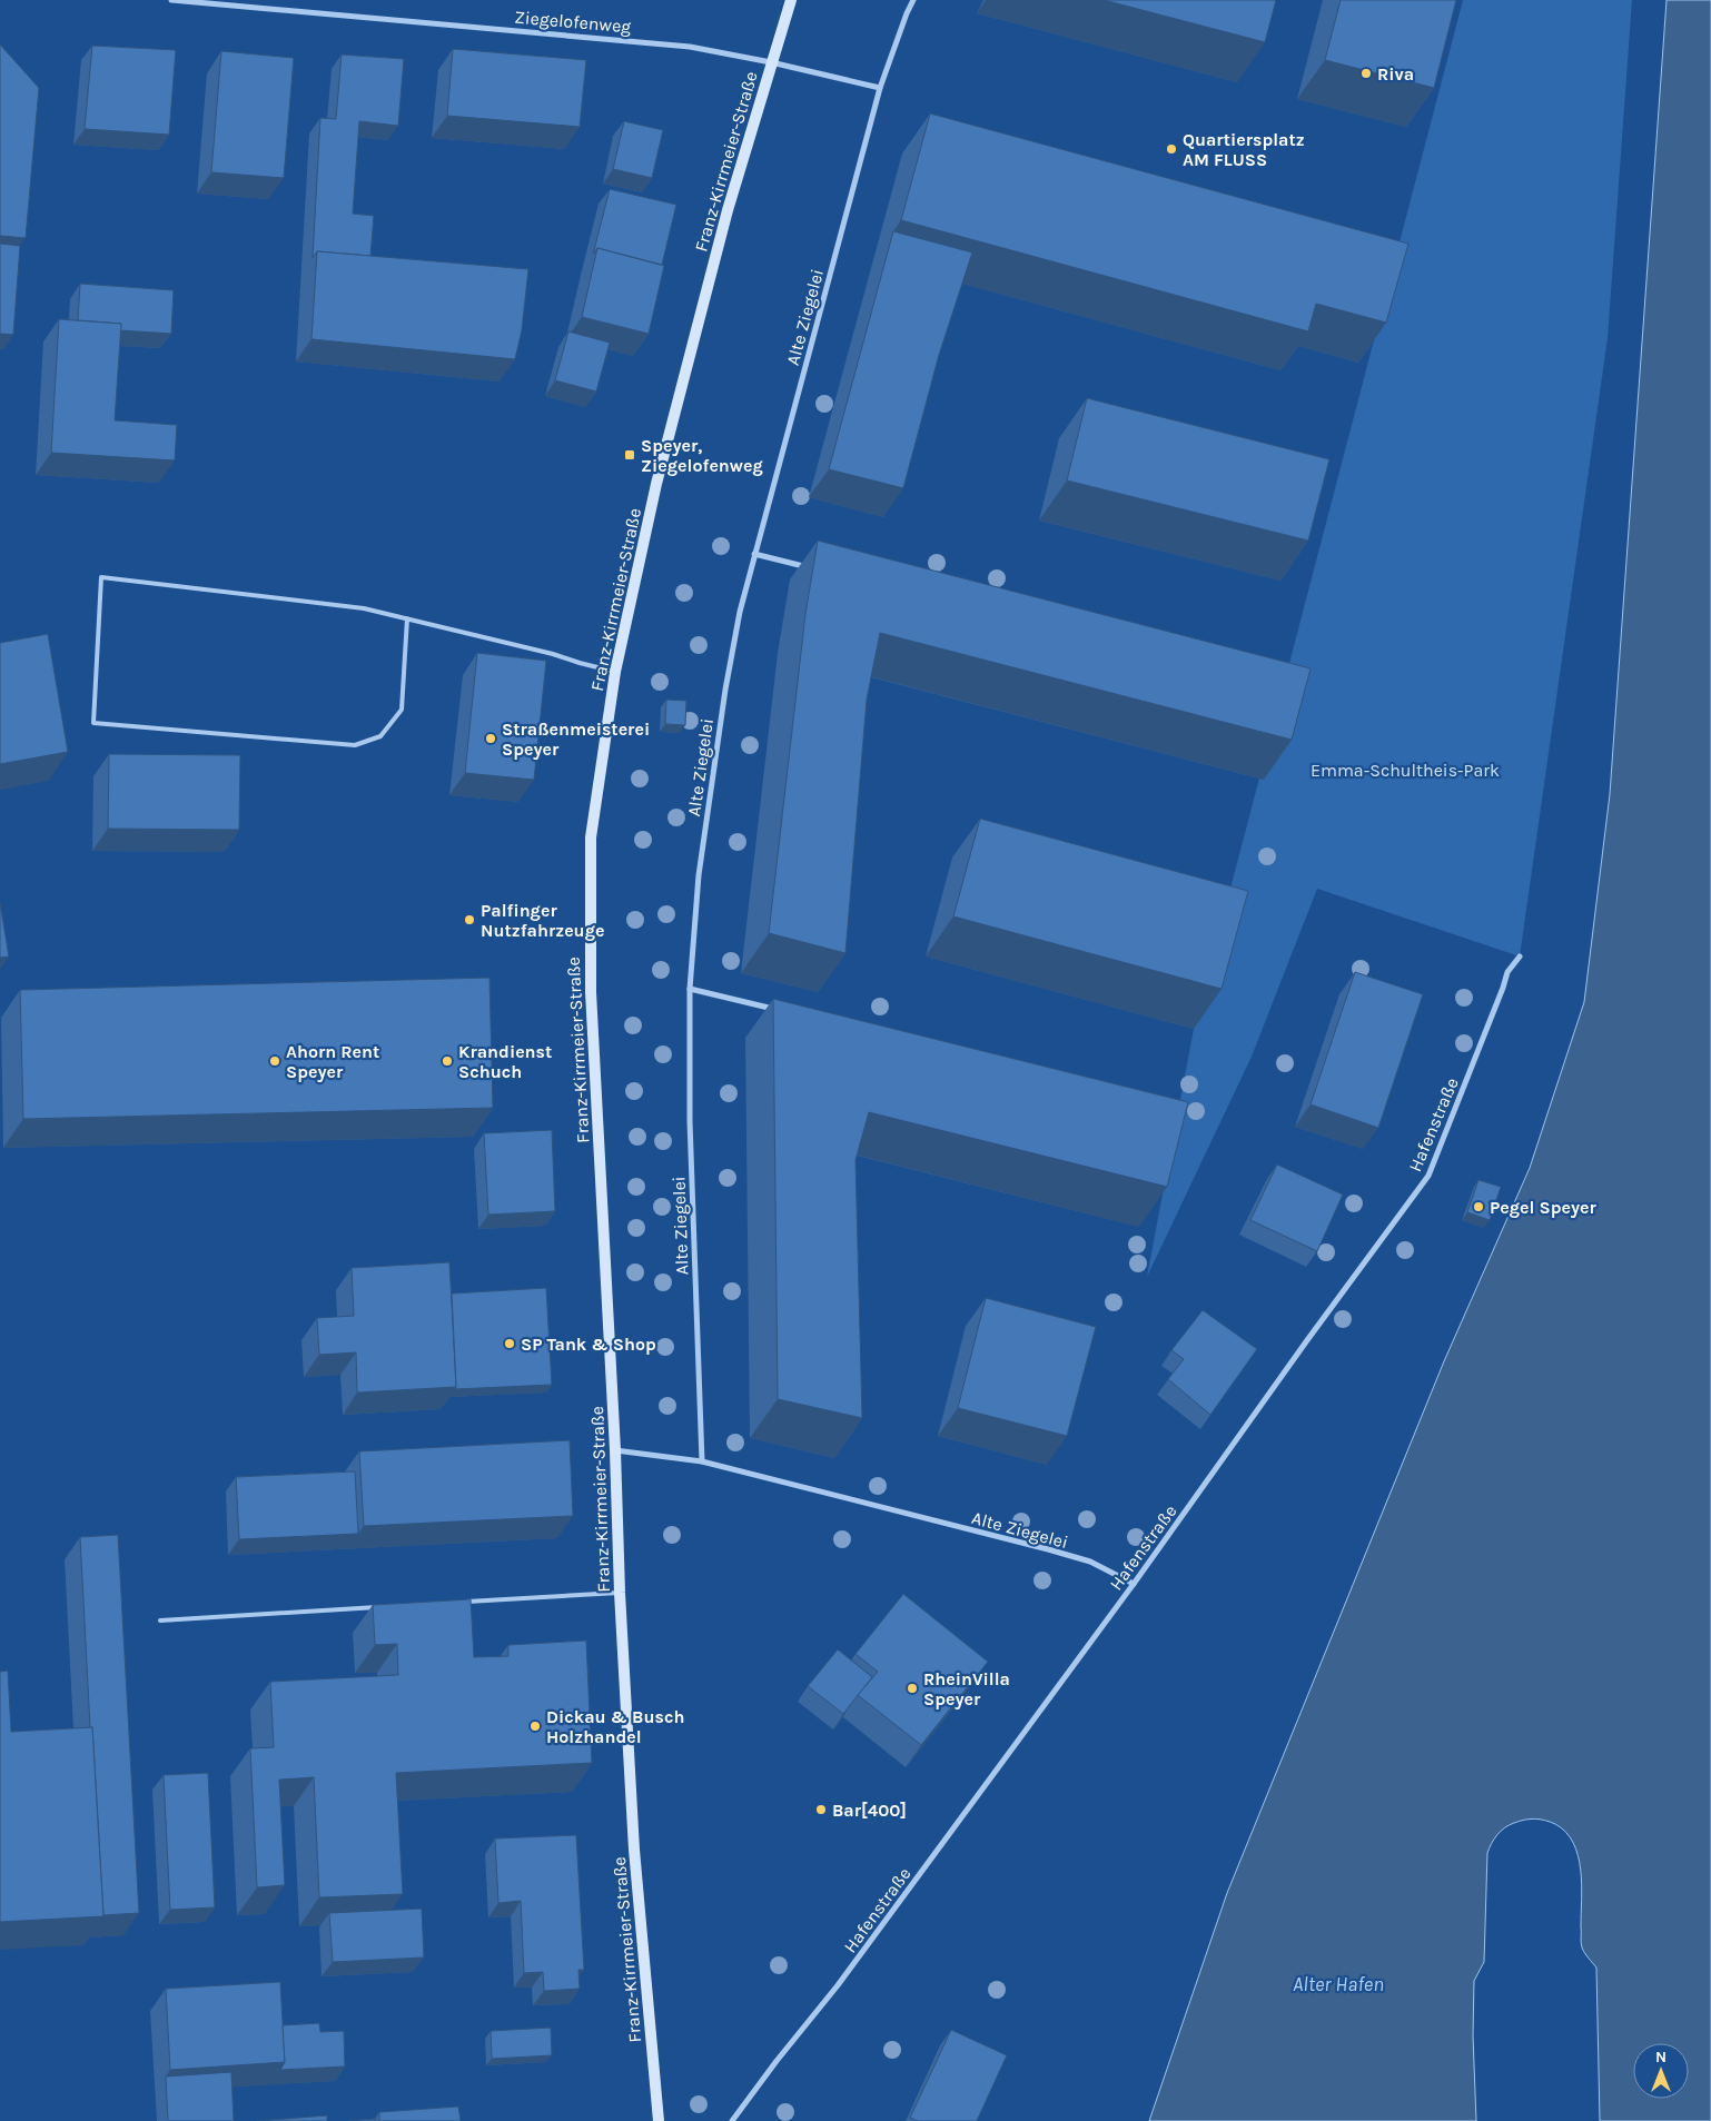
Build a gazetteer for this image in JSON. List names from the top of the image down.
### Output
{
  "streets": {
    "street": [
      "Ziegelofenweg",
      "Franz-Kirrmeier-Straße",
      "Alte Ziegelei",
      "Hafenstraße"
    ]
  },
  "crossings": [
    ["Ziegelofenweg", "Franz-Kirrmeier-Straße"],
    ["Franz-Kirrmeier-Straße", "Alte Ziegelei"],
    ["Alte Ziegelei", "Hafenstraße"]
  ],
  "water": ["Alter Hafen"],
  "parks": ["Emma-Schultheis-Park"],
  "places": {
    "other": [
      "Riva",
      "Quartiersplatz AM FLUSS",
      "Straßenmeisterei Speyer",
      "Palfinger Nutzfahrzeuge",
      "Ahorn Rent Speyer",
      "Krandienst Schuch",
      "Pegel Speyer",
      "SP Tank & Shop",
      "RheinVilla Speyer",
      "Dickau & Busch Holzhandel",
      "Bar[400]"
    ],
    "transit": ["Speyer, Ziegelofenweg"]
  },
  "north": "top"
}
